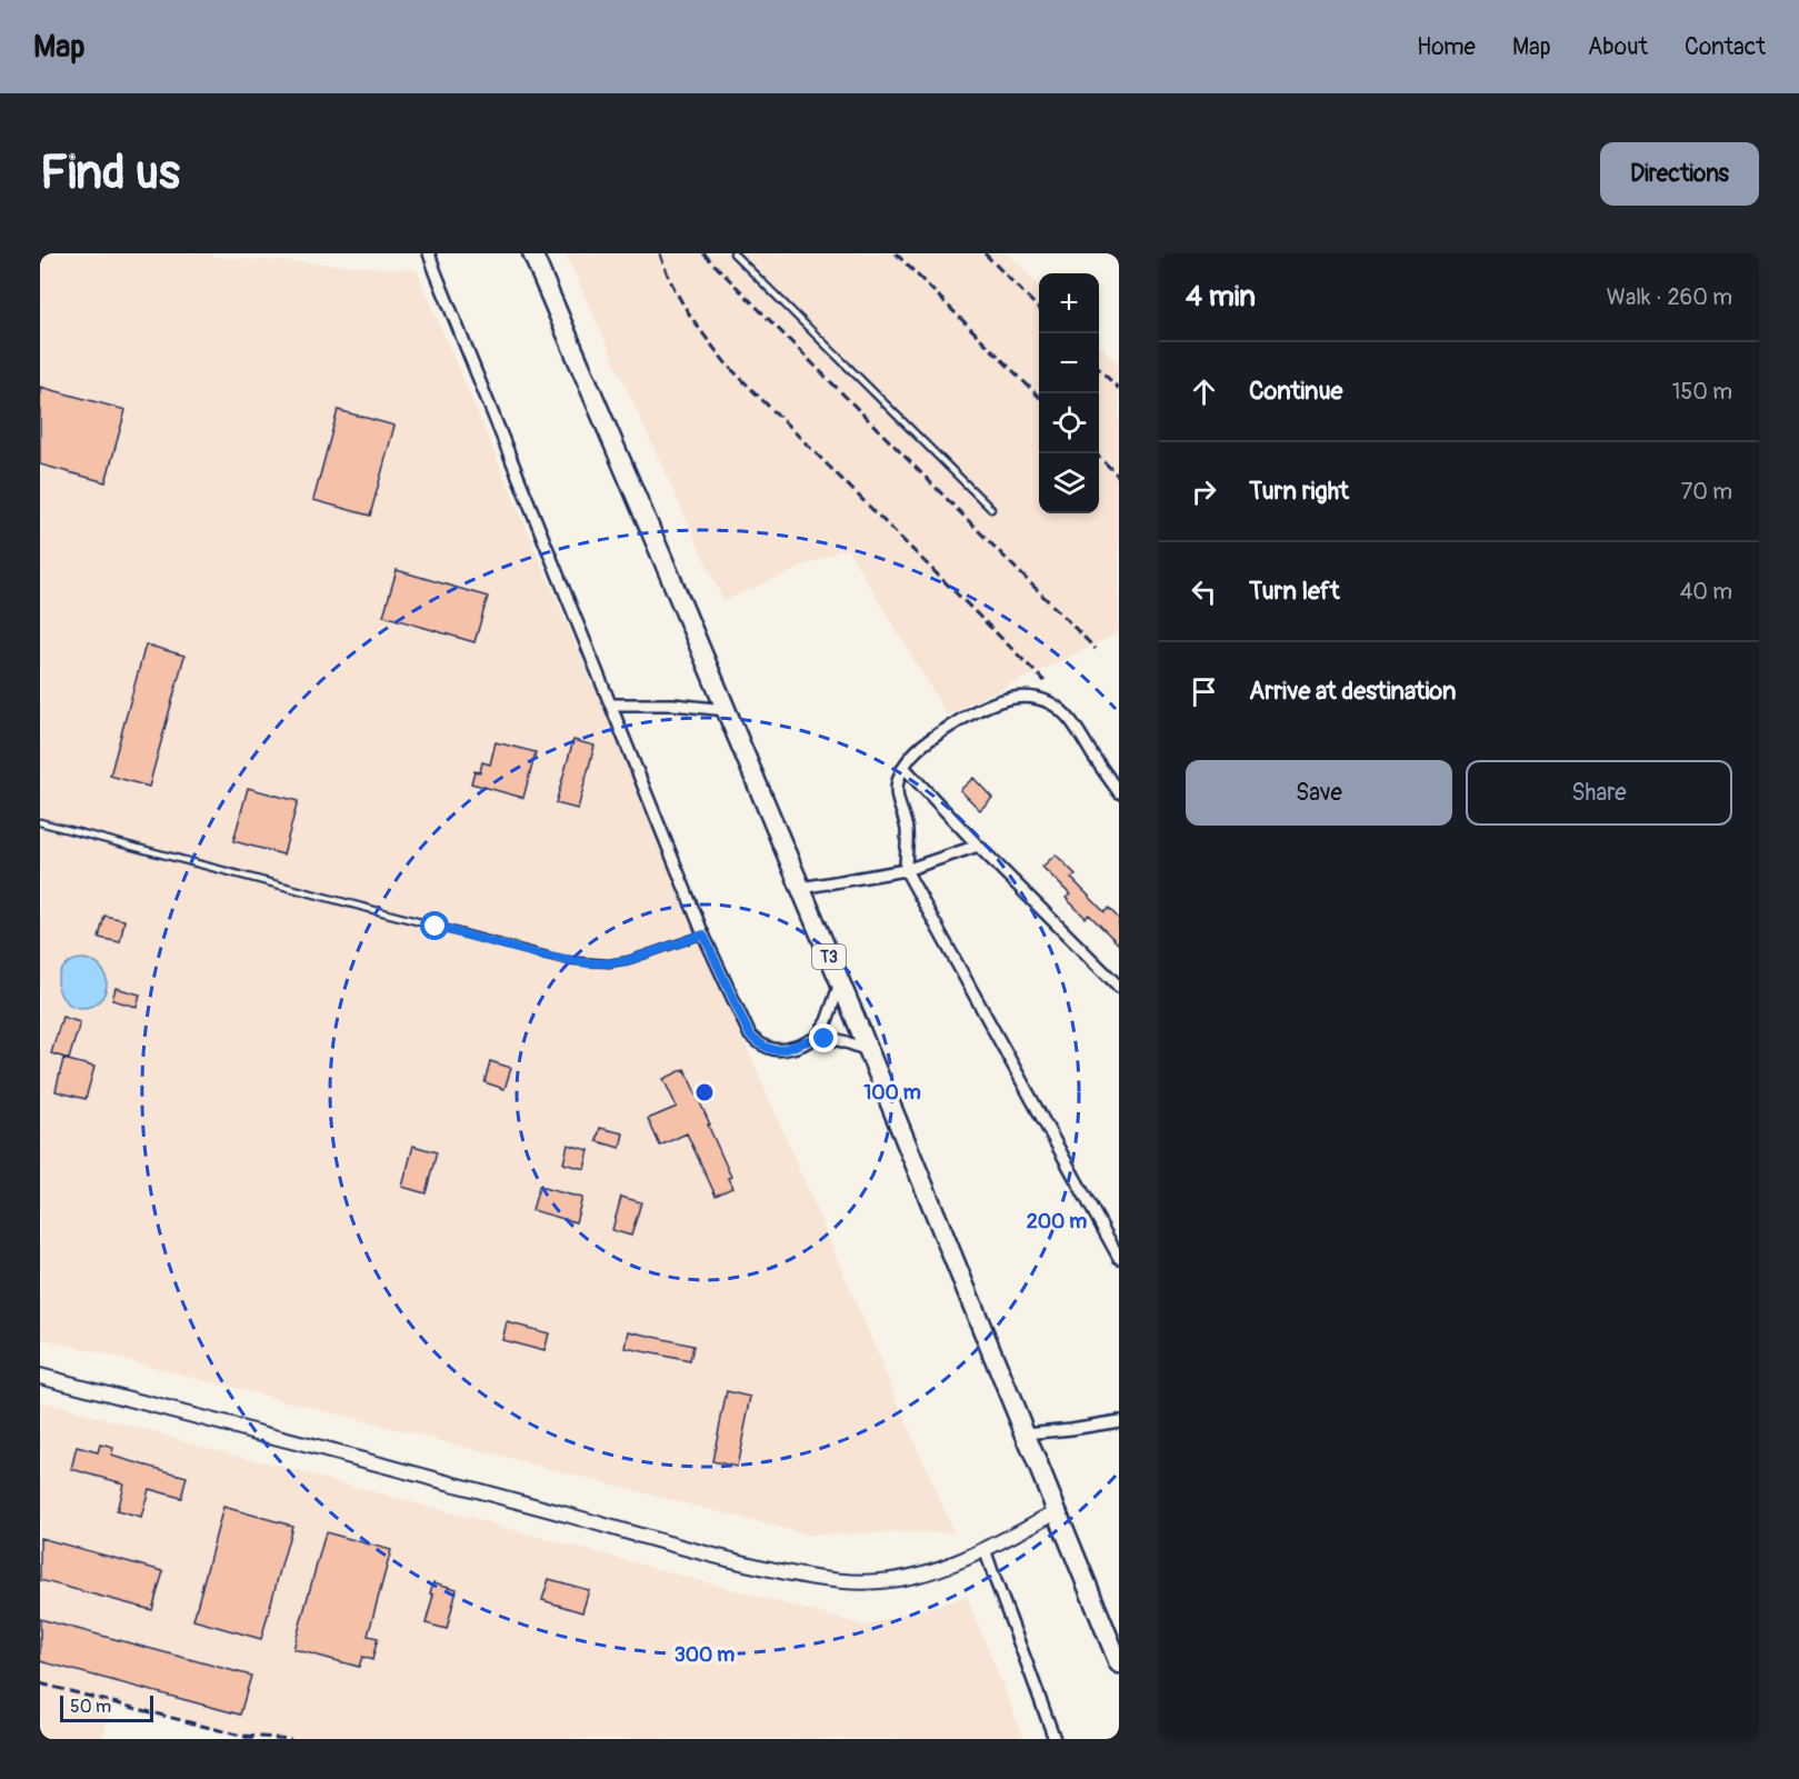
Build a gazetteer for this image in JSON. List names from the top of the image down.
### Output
{
  "streets": {
    "highway": ["T3"]
  },
  "scale_bar": "50 m",
  "page": {
    "header": "Map",
    "nav": [
      "Home",
      "Map",
      "About",
      "Contact"
    ],
    "buttons": [
      "Directions",
      ["Save", "Share"]
    ],
    "title": "Find us",
    "heading": ["4 min", "Walk · 260 m"],
    "map_buttons": ["+", "−"],
    "list": [
      ["Continue", "150 m"],
      ["Turn right", "70 m"],
      ["Turn left", "40 m"],
      "Arrive at destination"
    ],
    "scale": "50 m"
  },
  "rings": ["100 m", "200 m", "300 m"]
}
